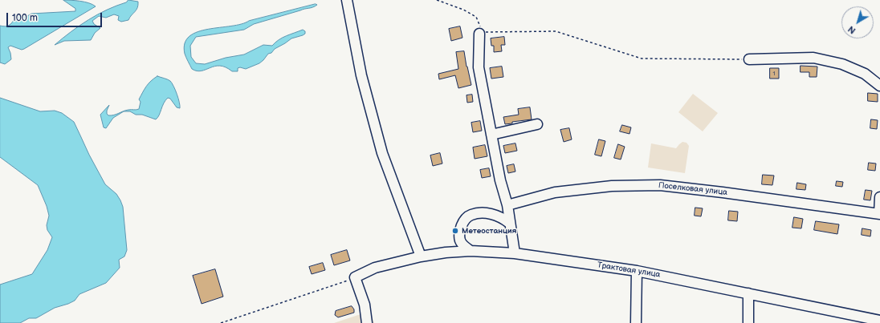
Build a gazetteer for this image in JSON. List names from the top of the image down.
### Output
{
  "streets": {
    "street": ["Поселковая улица", "Трактовая улица"]
  },
  "places": ["Метеостанция"],
  "house_numbers": ["1"],
  "scale_bar": "100 m",
  "north": "bottom left"
}
